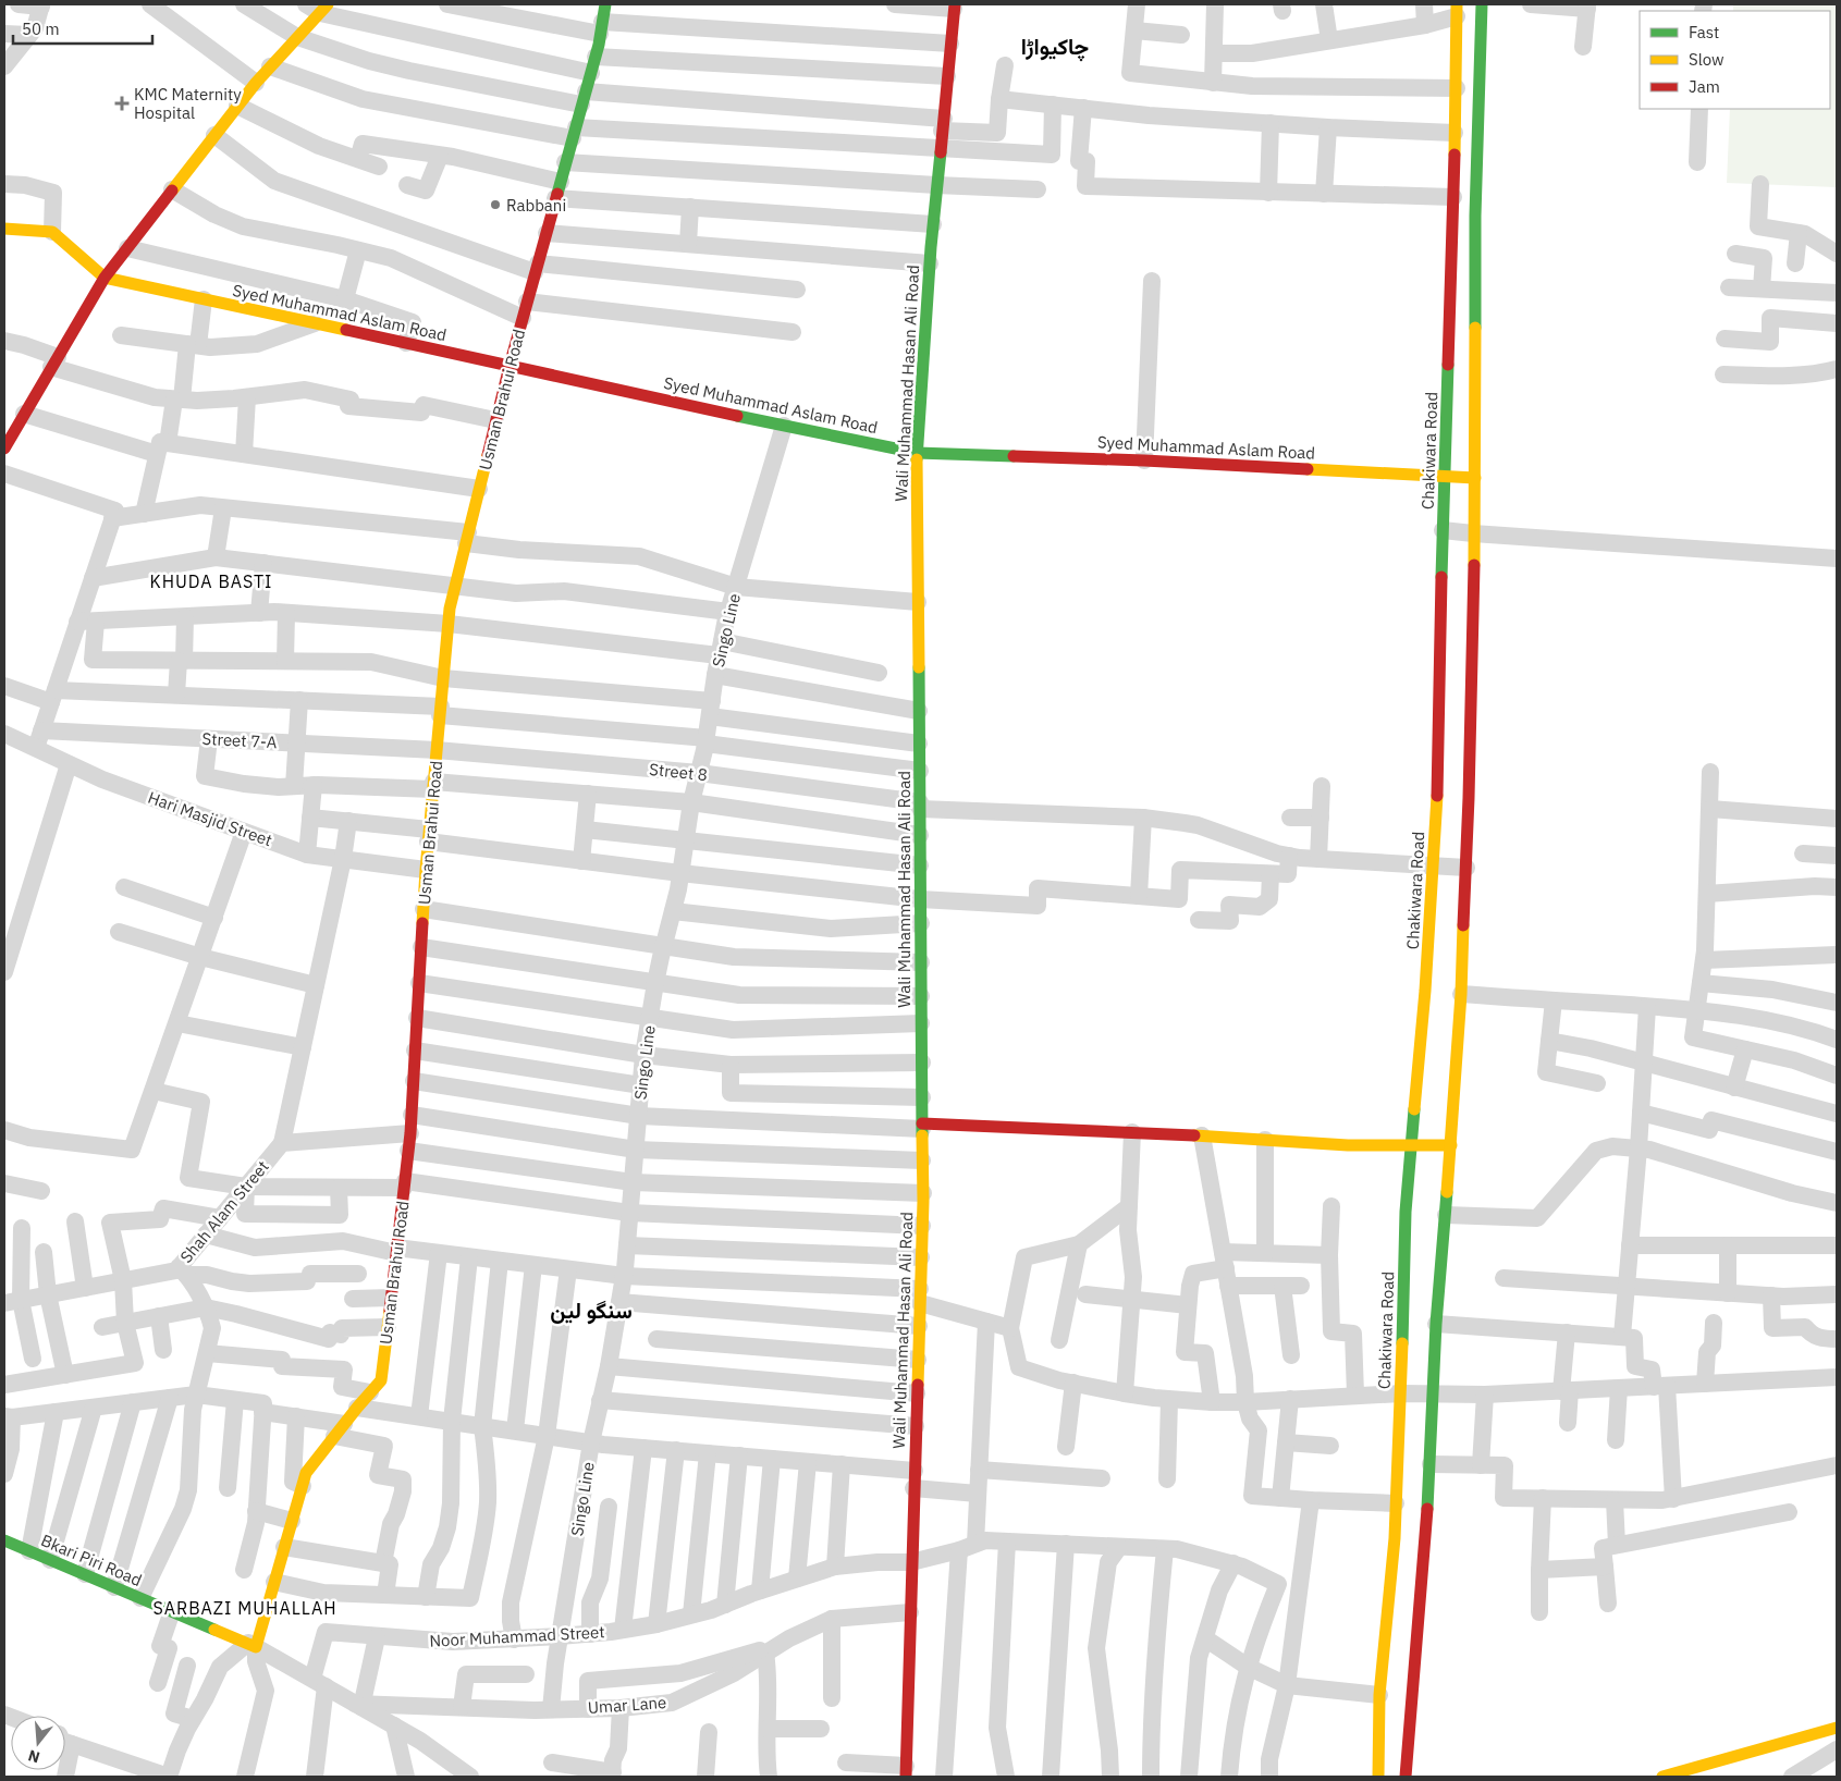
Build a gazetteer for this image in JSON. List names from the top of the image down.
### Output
{
  "streets": {
    "street": [
      "Syed Muhammad Aslam Road",
      "Wali Muhammad Hasan Ali Road",
      "Usman Brahui Road",
      "Chakiwara Road",
      "Singo Line",
      "Street 7-A",
      "Street 8",
      "Hari Masjid Street",
      "Shah Alam Street",
      "Bkari Piri Road",
      "Noor Muhammad Street",
      "Umar Lane"
    ]
  },
  "crossings": [
    ["Syed Muhammad Aslam Road", "Wali Muhammad Hasan Ali Road"],
    ["Syed Muhammad Aslam Road", "Usman Brahui Road"],
    ["Syed Muhammad Aslam Road", "Chakiwara Road"],
    ["Syed Muhammad Aslam Road", "Singo Line"],
    ["Wali Muhammad Hasan Ali Road", "Street 8"],
    ["Wali Muhammad Hasan Ali Road", "Noor Muhammad Street"],
    ["Wali Muhammad Hasan Ali Road", "Umar Lane"],
    ["Usman Brahui Road", "Street 7-A"],
    ["Usman Brahui Road", "Street 8"],
    ["Usman Brahui Road", "Hari Masjid Street"],
    ["Usman Brahui Road", "Bkari Piri Road"],
    ["Chakiwara Road", "Street 8"],
    ["Singo Line", "Street 8"],
    ["Singo Line", "Noor Muhammad Street"],
    ["Singo Line", "Umar Lane"],
    ["Street 7-A", "Street 8"]
  ],
  "districts": [
    "چاکیواڑا",
    "KHUDA BASTI",
    "سنگو لین",
    "SARBAZI MUHALLAH"
  ],
  "places": {
    "health": ["KMC Maternity Hospital"],
    "other": ["Rabbani"]
  },
  "legend": ["Fast", "Slow", "Jam"],
  "scale_bar": "50 m",
  "north": "bottom"
}
